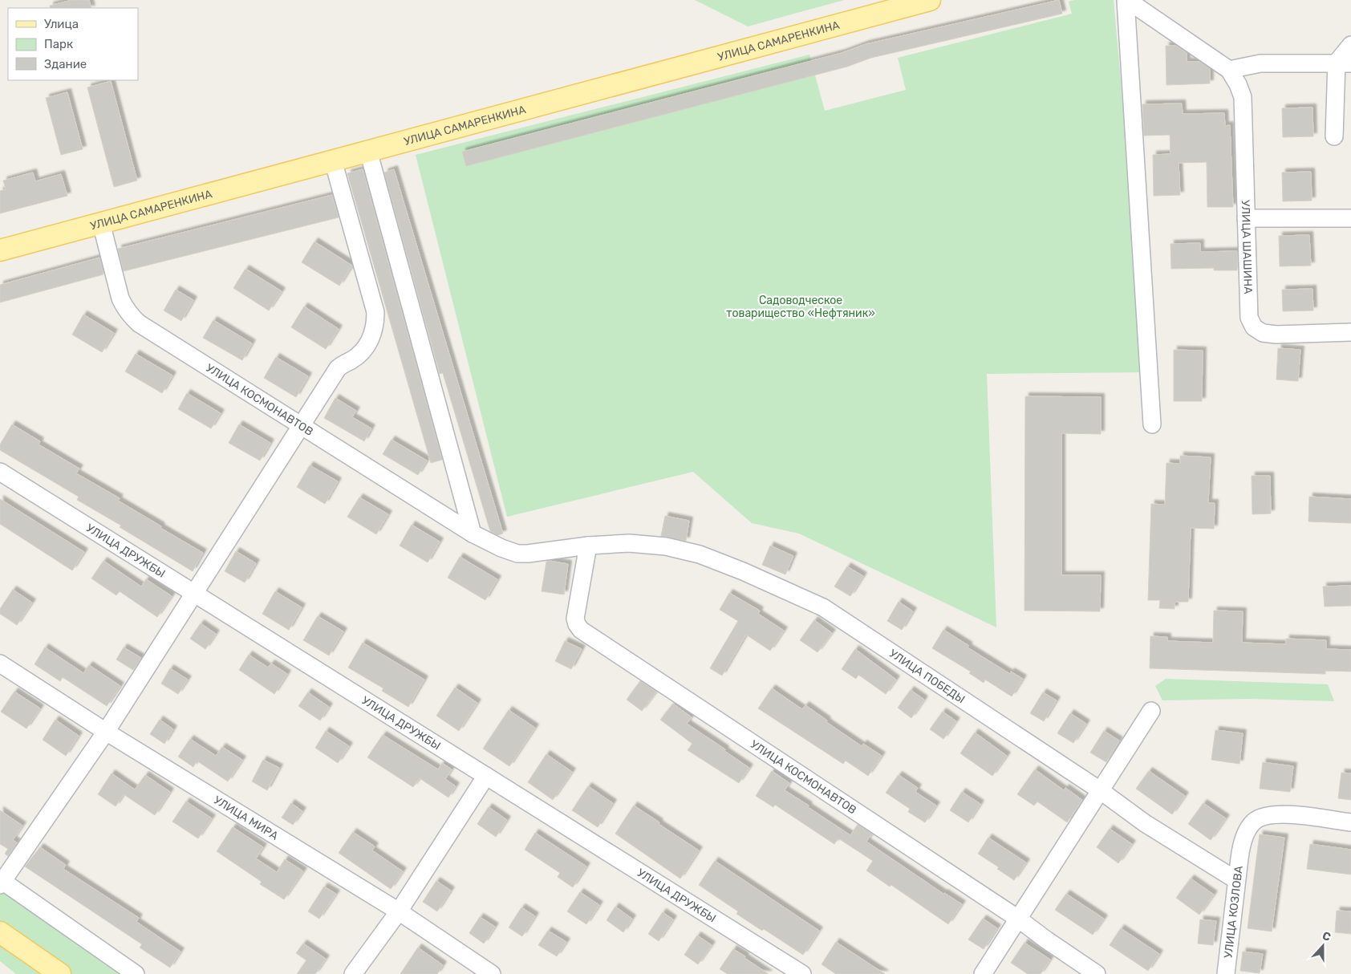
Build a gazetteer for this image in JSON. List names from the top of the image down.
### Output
{
  "streets": {
    "main road": ["УЛИЦА САМАРЕНКИНА"],
    "street": [
      "УЛИЦА ШАШИНА",
      "УЛИЦА КОСМОНАВТОВ",
      "УЛИЦА ДРУЖБЫ",
      "УЛИЦА ПОБЕДЫ",
      "УЛИЦА МИРА",
      "УЛИЦА КОЗЛОВА"
    ]
  },
  "crossings": [
    ["УЛИЦА САМАРЕНКИНА", "УЛИЦА КОСМОНАВТОВ"],
    ["УЛИЦА КОСМОНАВТОВ", "УЛИЦА ПОБЕДЫ"],
    ["УЛИЦА ПОБЕДЫ", "УЛИЦА КОЗЛОВА"]
  ],
  "parks": ["Садоводческое товарищество «Нефтяник»"],
  "legend": ["Улица", "Парк", "Здание"],
  "north": "top"
}
